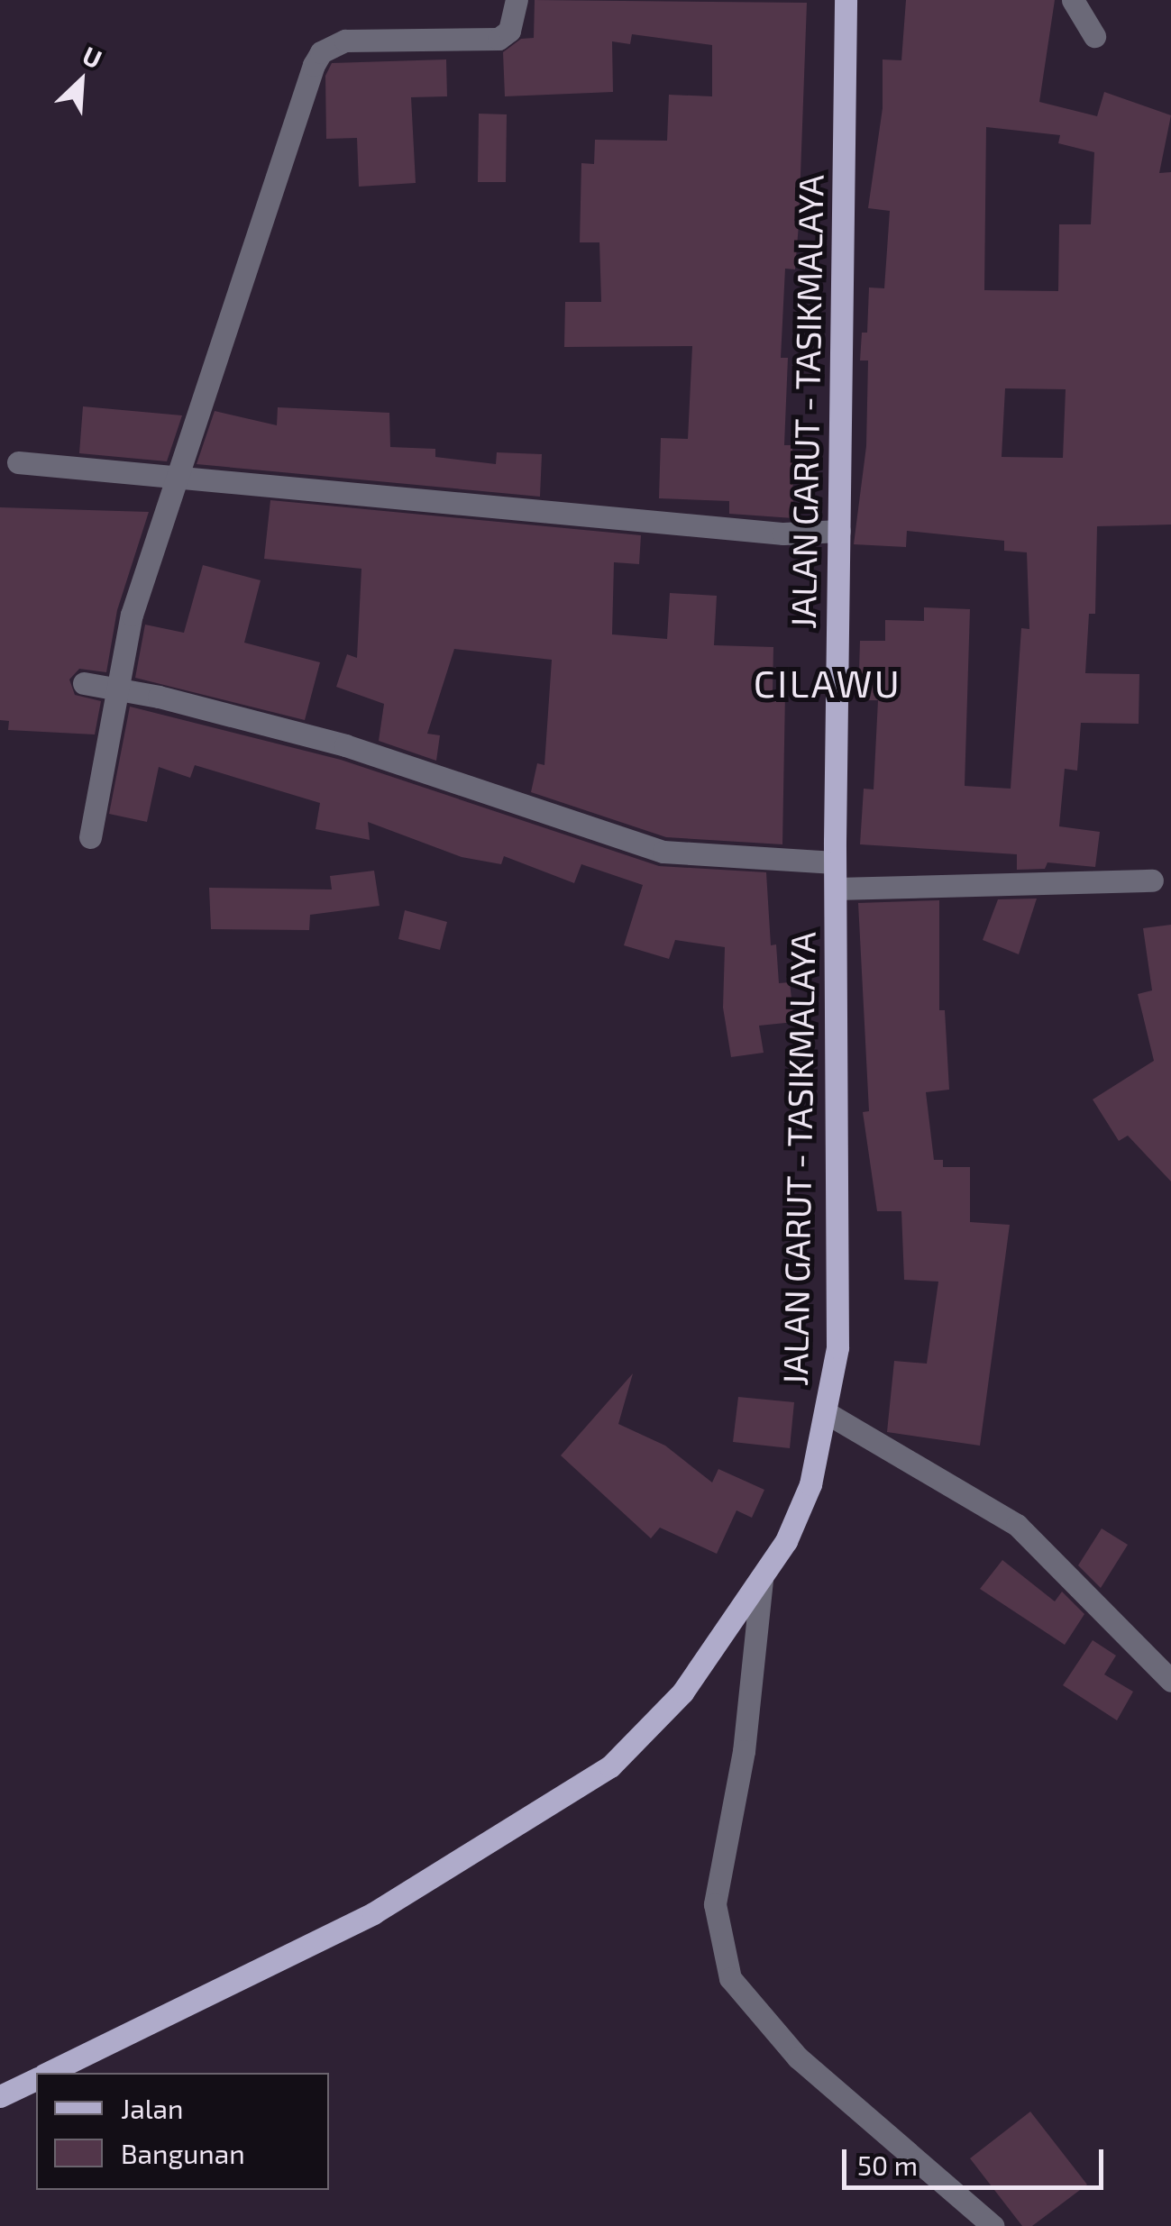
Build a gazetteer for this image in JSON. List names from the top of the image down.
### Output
{
  "streets": {
    "main road": ["JALAN GARUT - TASIKMALAYA"]
  },
  "districts": ["CILAWU"],
  "legend": ["Jalan", "Bangunan"],
  "scale_bar": "50 m",
  "north": "top right"
}
